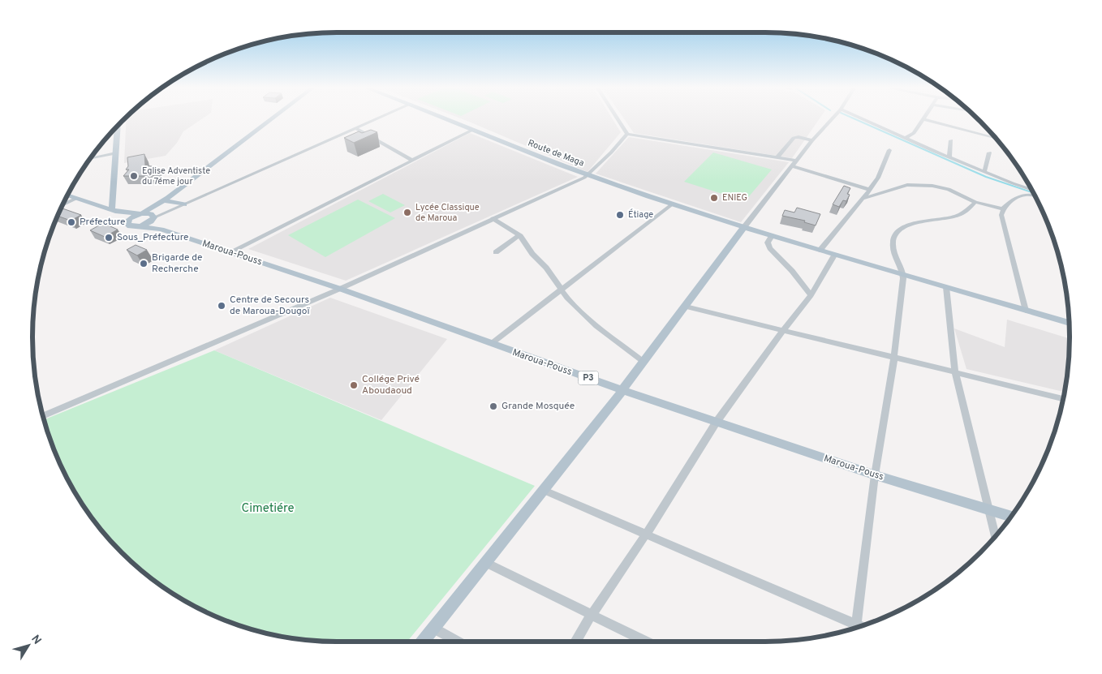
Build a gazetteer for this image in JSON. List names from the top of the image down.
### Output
{
  "streets": {
    "main road": ["Route de Maga", "Maroua-Pouss", "P3"]
  },
  "parks": ["Cimetiére"],
  "places": [
    "Eglise Adventiste du 7éme jour",
    "ENIEG",
    "Lycée Classique de Maroua",
    "Étiage",
    "Préfecture",
    "Sous_Préfecture",
    "Brigarde de Recherche",
    "Centre de Secours de Maroua-Dougoï",
    "Collége Privé Aboudaoud",
    "Grande Mosquée"
  ],
  "north": "top right"
}
